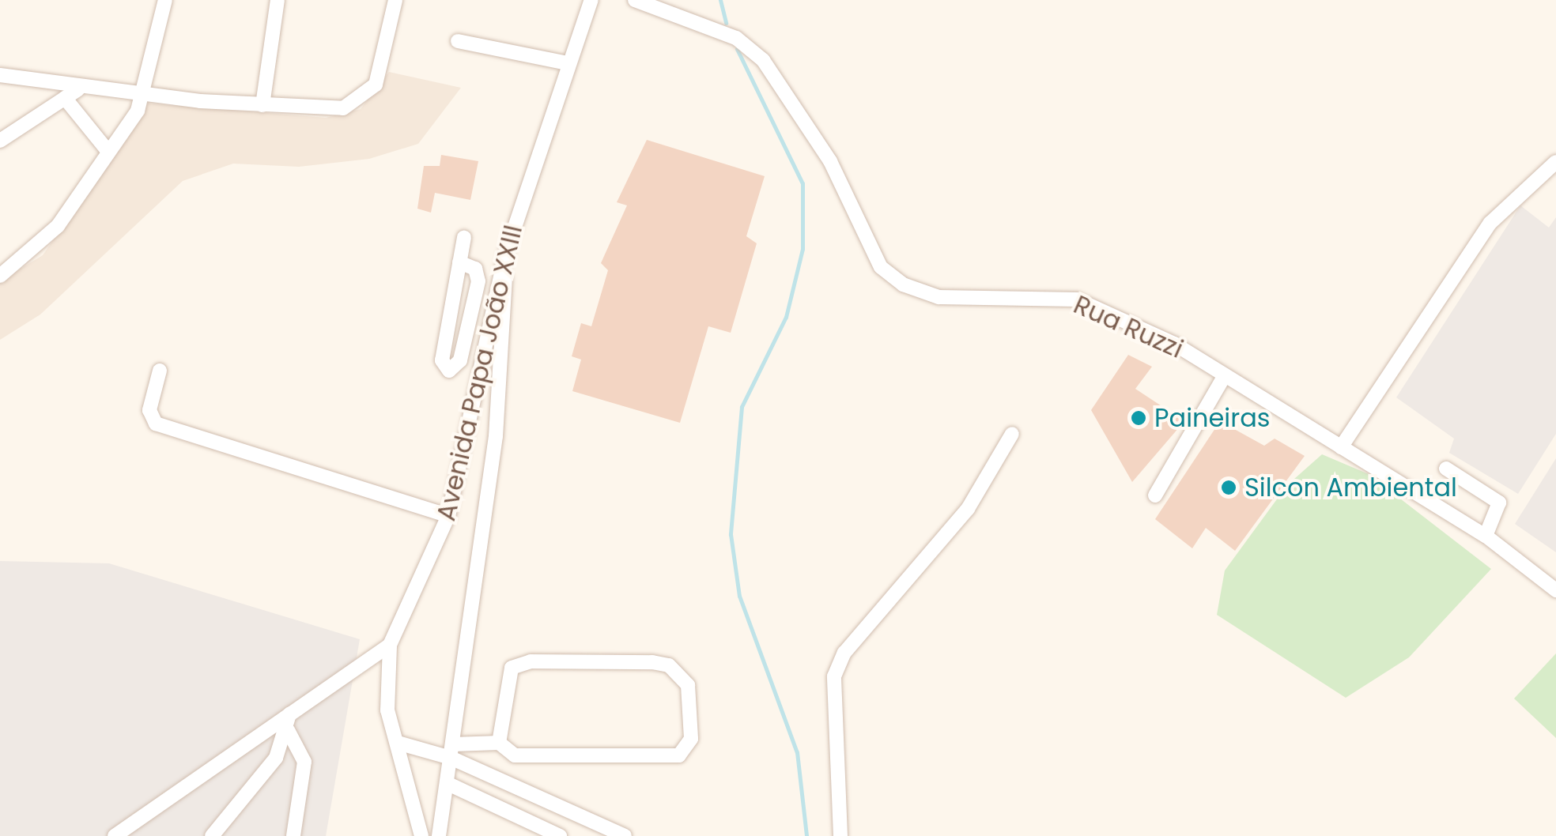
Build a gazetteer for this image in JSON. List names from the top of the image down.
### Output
{
  "streets": {
    "street": ["Rua Ruzzi", "Avenida Papa João XXIII"]
  },
  "places": ["Paineiras", "Silcon Ambiental"]
}
